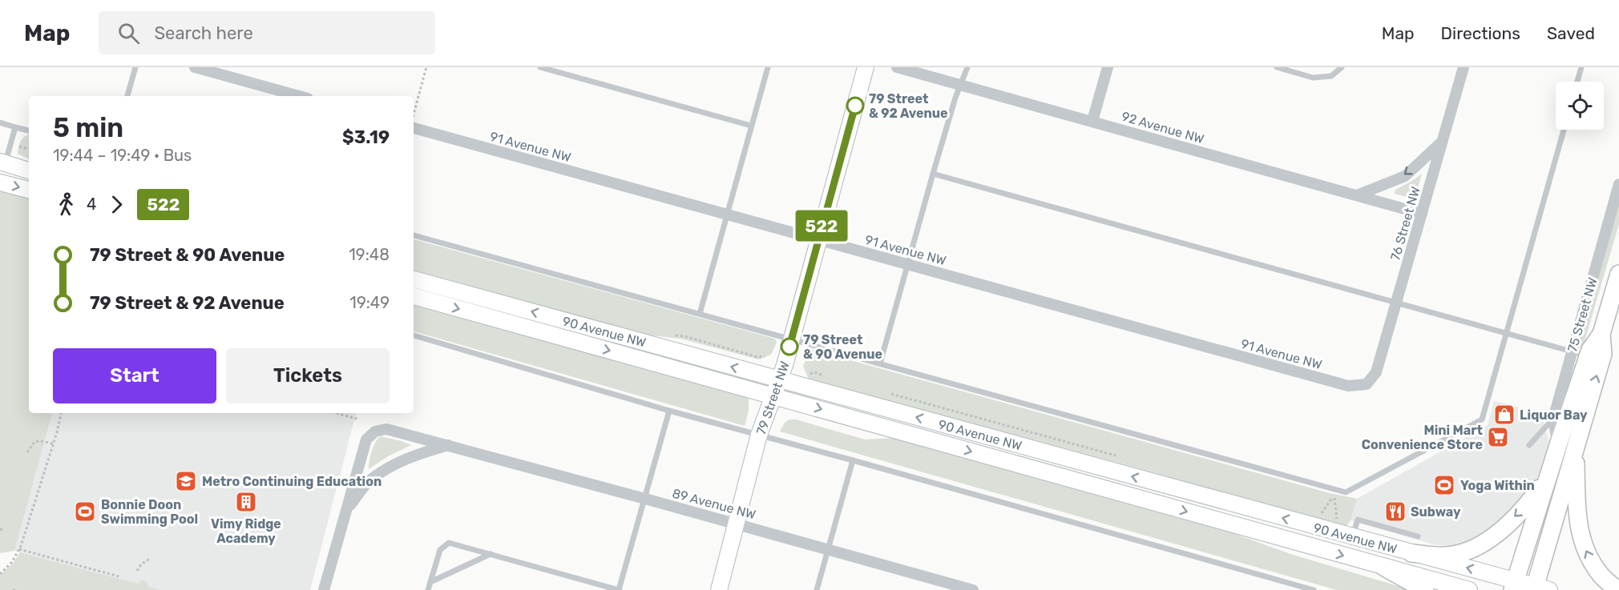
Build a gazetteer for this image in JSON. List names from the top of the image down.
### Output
{
  "streets": {
    "main road": ["75 Street NW", "90 Avenue NW", "79 Street NW"],
    "street": [
      "92 Avenue NW",
      "91 Avenue NW",
      "76 Street NW",
      "89 Avenue NW"
    ]
  },
  "crossings": [
    ["92 Avenue NW", "76 Street NW"],
    ["91 Avenue NW", "76 Street NW"],
    ["91 Avenue NW", "79 Street NW"],
    ["75 Street NW", "90 Avenue NW"],
    ["90 Avenue NW", "79 Street NW"],
    ["79 Street NW", "89 Avenue NW"]
  ],
  "places": {
    "other": ["79 Street & 92 Avenue", "79 Street & 90 Avenue"],
    "shop": ["Liquor Bay"],
    "supermarket": ["Mini Mart Convenience Store"],
    "school or university": ["Metro Continuing Education"],
    "sports": ["Yoga Within", "Bonnie Doon Swimming Pool"],
    "building": ["Vimy Ridge Academy"],
    "restaurant": ["Subway"]
  },
  "lines": ["bus line 522"],
  "page": {
    "header": "Map",
    "search": "Search here",
    "nav": ["Map", "Directions", "Saved"],
    "on_map": "522",
    "heading": ["5 min", "19:44 – 19:49 · Bus", "$3.19"],
    "legs": ["4", "522"],
    "list": [
      {
        "name": "79 Street & 90 Avenue",
        "value": "19:48"
      },
      {
        "name": "79 Street & 92 Avenue",
        "value": "19:49"
      }
    ],
    "buttons": ["Start", "Tickets"]
  }
}
